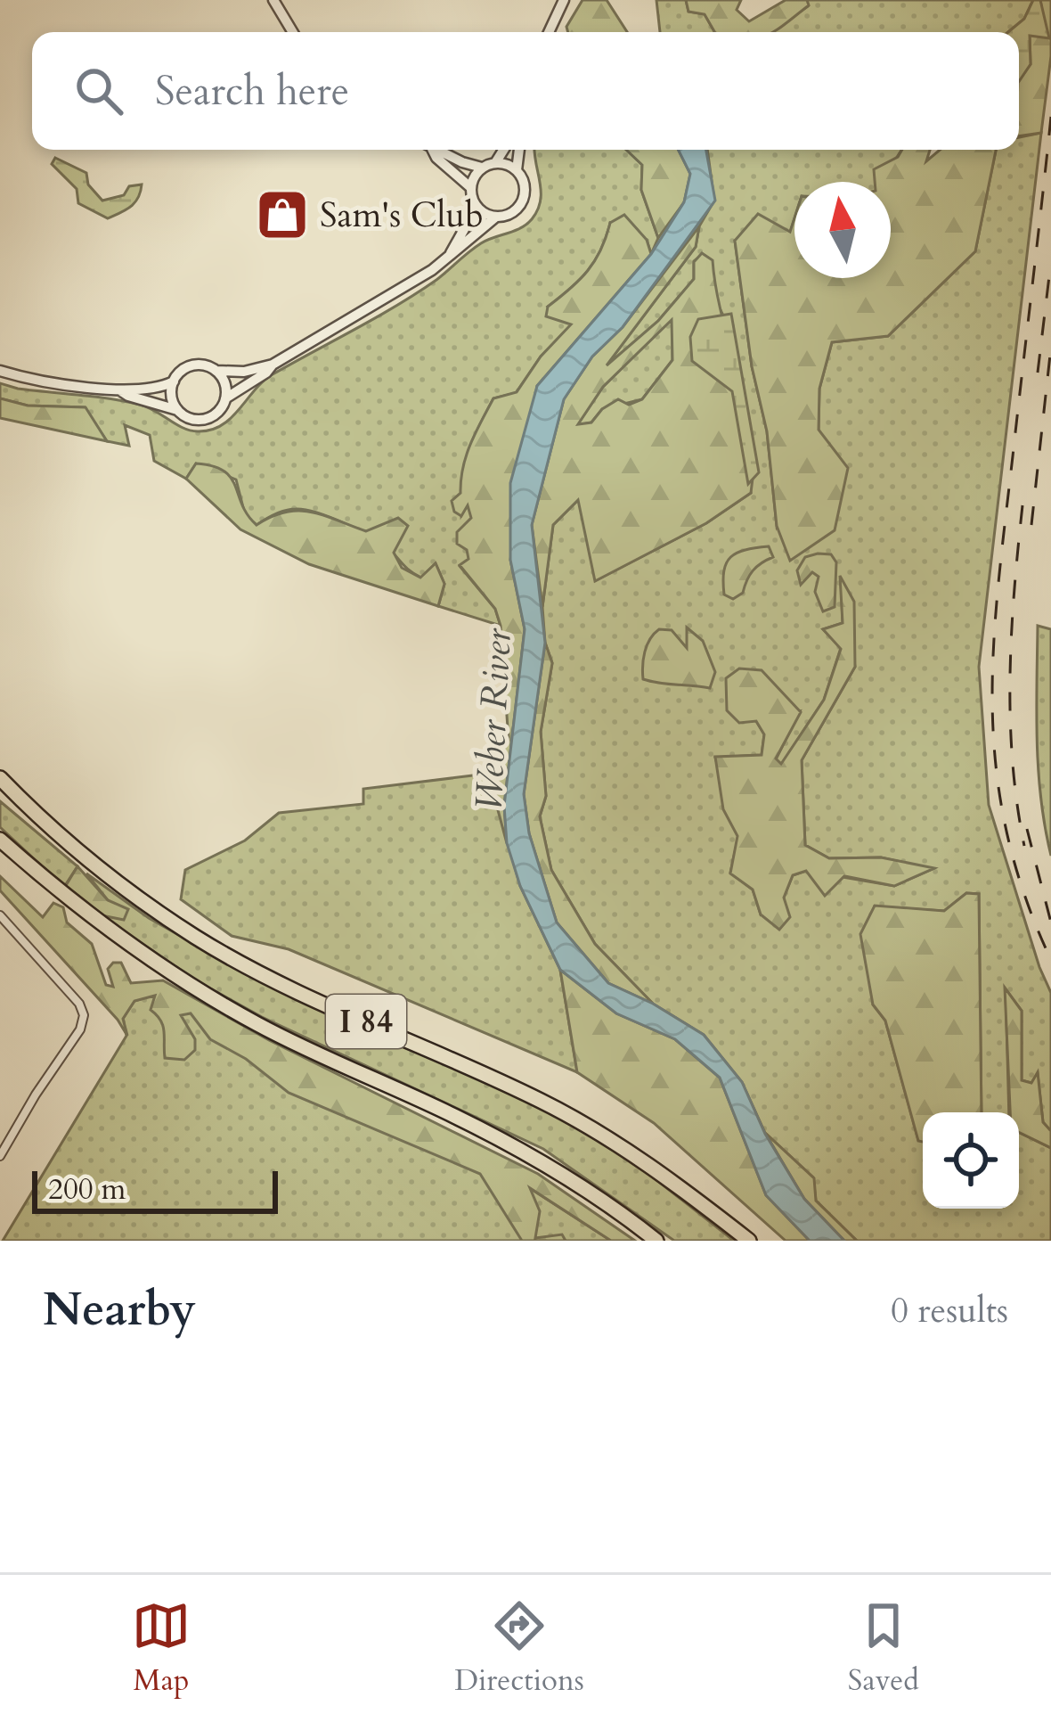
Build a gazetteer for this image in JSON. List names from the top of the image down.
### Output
{
  "streets": {
    "highway": ["I 84"]
  },
  "water": ["Weber River"],
  "places": {
    "shop": ["Sam's Club"]
  },
  "scale_bar": "200 m",
  "north": "top",
  "page": {
    "search": "Search here",
    "scale": "200 m",
    "heading": ["Nearby", "0 results"],
    "nav": ["Map", "Directions", "Saved"]
  }
}
